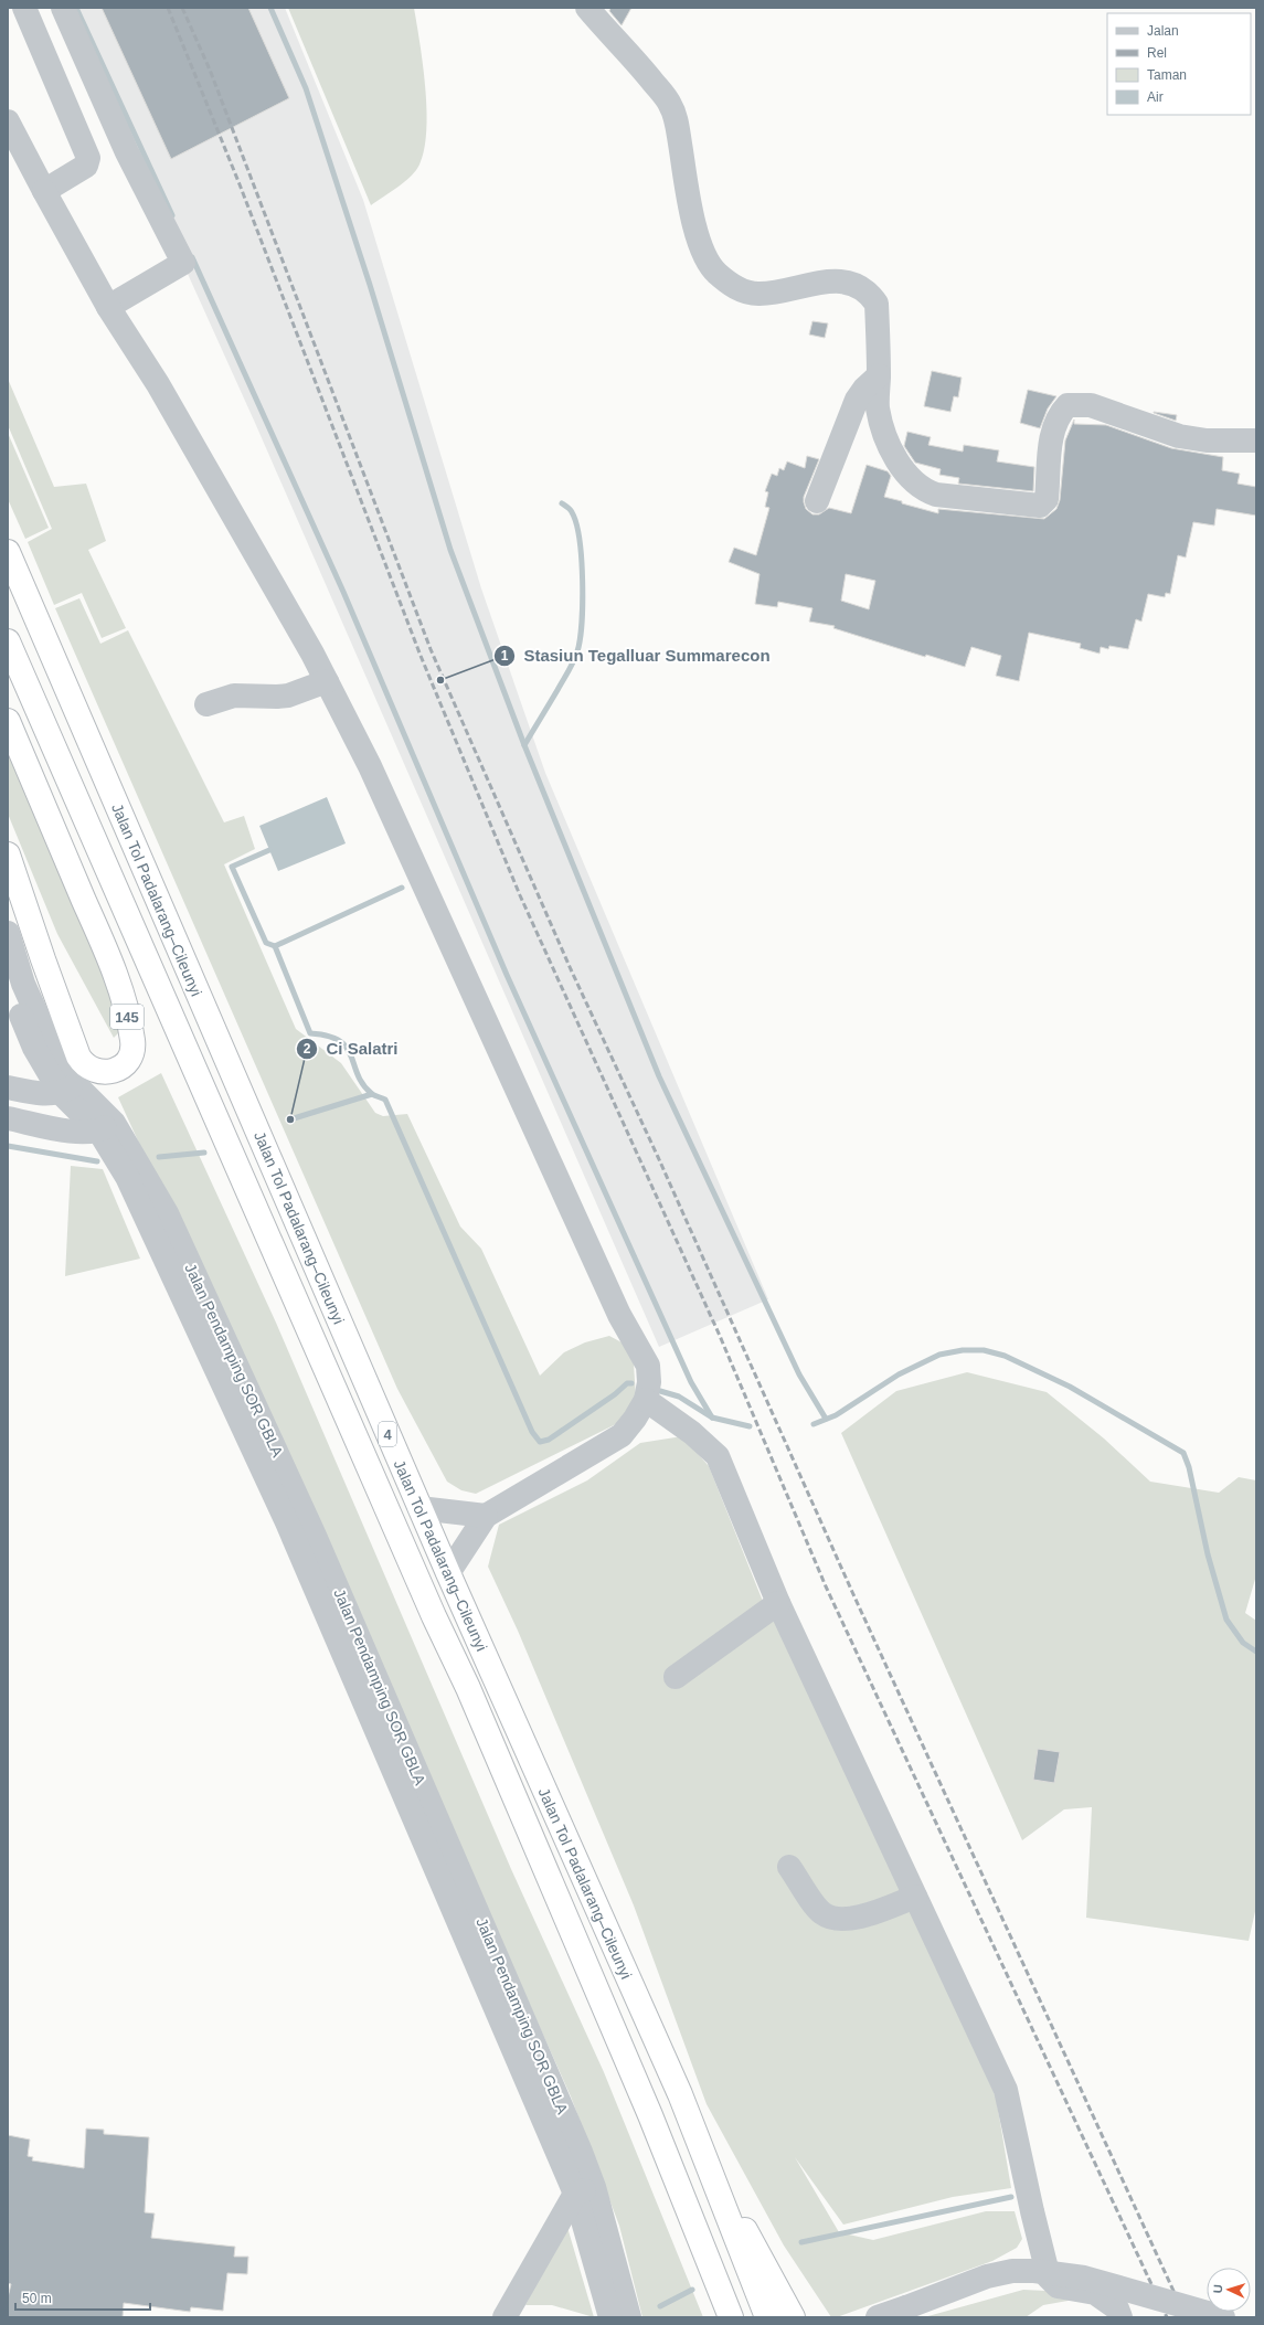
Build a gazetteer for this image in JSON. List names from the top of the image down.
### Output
{
  "streets": {
    "highway": ["Jalan Tol Padalarang–Cileunyi", "145", "4"],
    "street": ["Jalan Pendamping SOR GBLA"]
  },
  "places": ["Stasiun Tegalluar Summarecon", "Ci Salatri"],
  "legend": [
    "Jalan",
    "Rel",
    "Taman",
    "Air"
  ],
  "scale_bar": "50 m",
  "north": "left"
}
